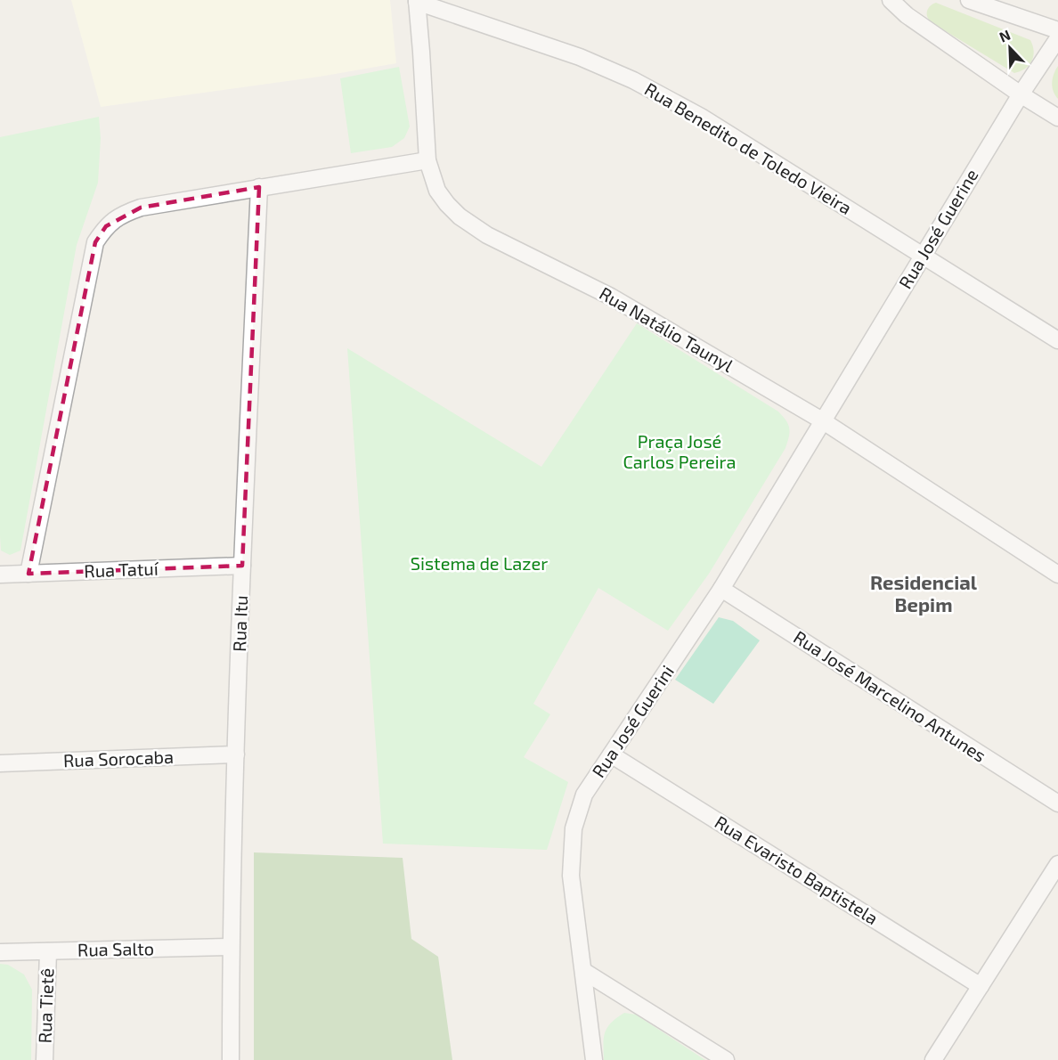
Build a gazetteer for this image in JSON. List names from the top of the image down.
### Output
{
  "streets": {
    "street": [
      "Rua Benedito de Toledo Vieira",
      "Rua José Guerine",
      "Rua Natálio Taunyl",
      "Rua Tatuí",
      "Rua Itu",
      "Rua José Marcelino Antunes",
      "Rua José Guerini",
      "Rua Sorocaba",
      "Rua Evaristo Baptistela",
      "Rua Salto",
      "Rua Tietê"
    ]
  },
  "crossings": [
    ["Rua Benedito de Toledo Vieira", "Rua José Guerine"],
    ["Rua Benedito de Toledo Vieira", "Rua Natálio Taunyl"],
    ["Rua José Guerine", "Rua Natálio Taunyl"],
    ["Rua José Guerine", "Rua José Guerini"],
    ["Rua Natálio Taunyl", "Rua José Guerini"],
    ["Rua Tatuí", "Rua Itu"],
    ["Rua Itu", "Rua Sorocaba"],
    ["Rua Itu", "Rua Salto"],
    ["Rua José Marcelino Antunes", "Rua José Guerini"],
    ["Rua José Guerini", "Rua Evaristo Baptistela"],
    ["Rua Salto", "Rua Tietê"]
  ],
  "districts": ["Residencial Bepim"],
  "parks": ["Praça José Carlos Pereira", "Sistema de Lazer"],
  "north": "top left"
}
